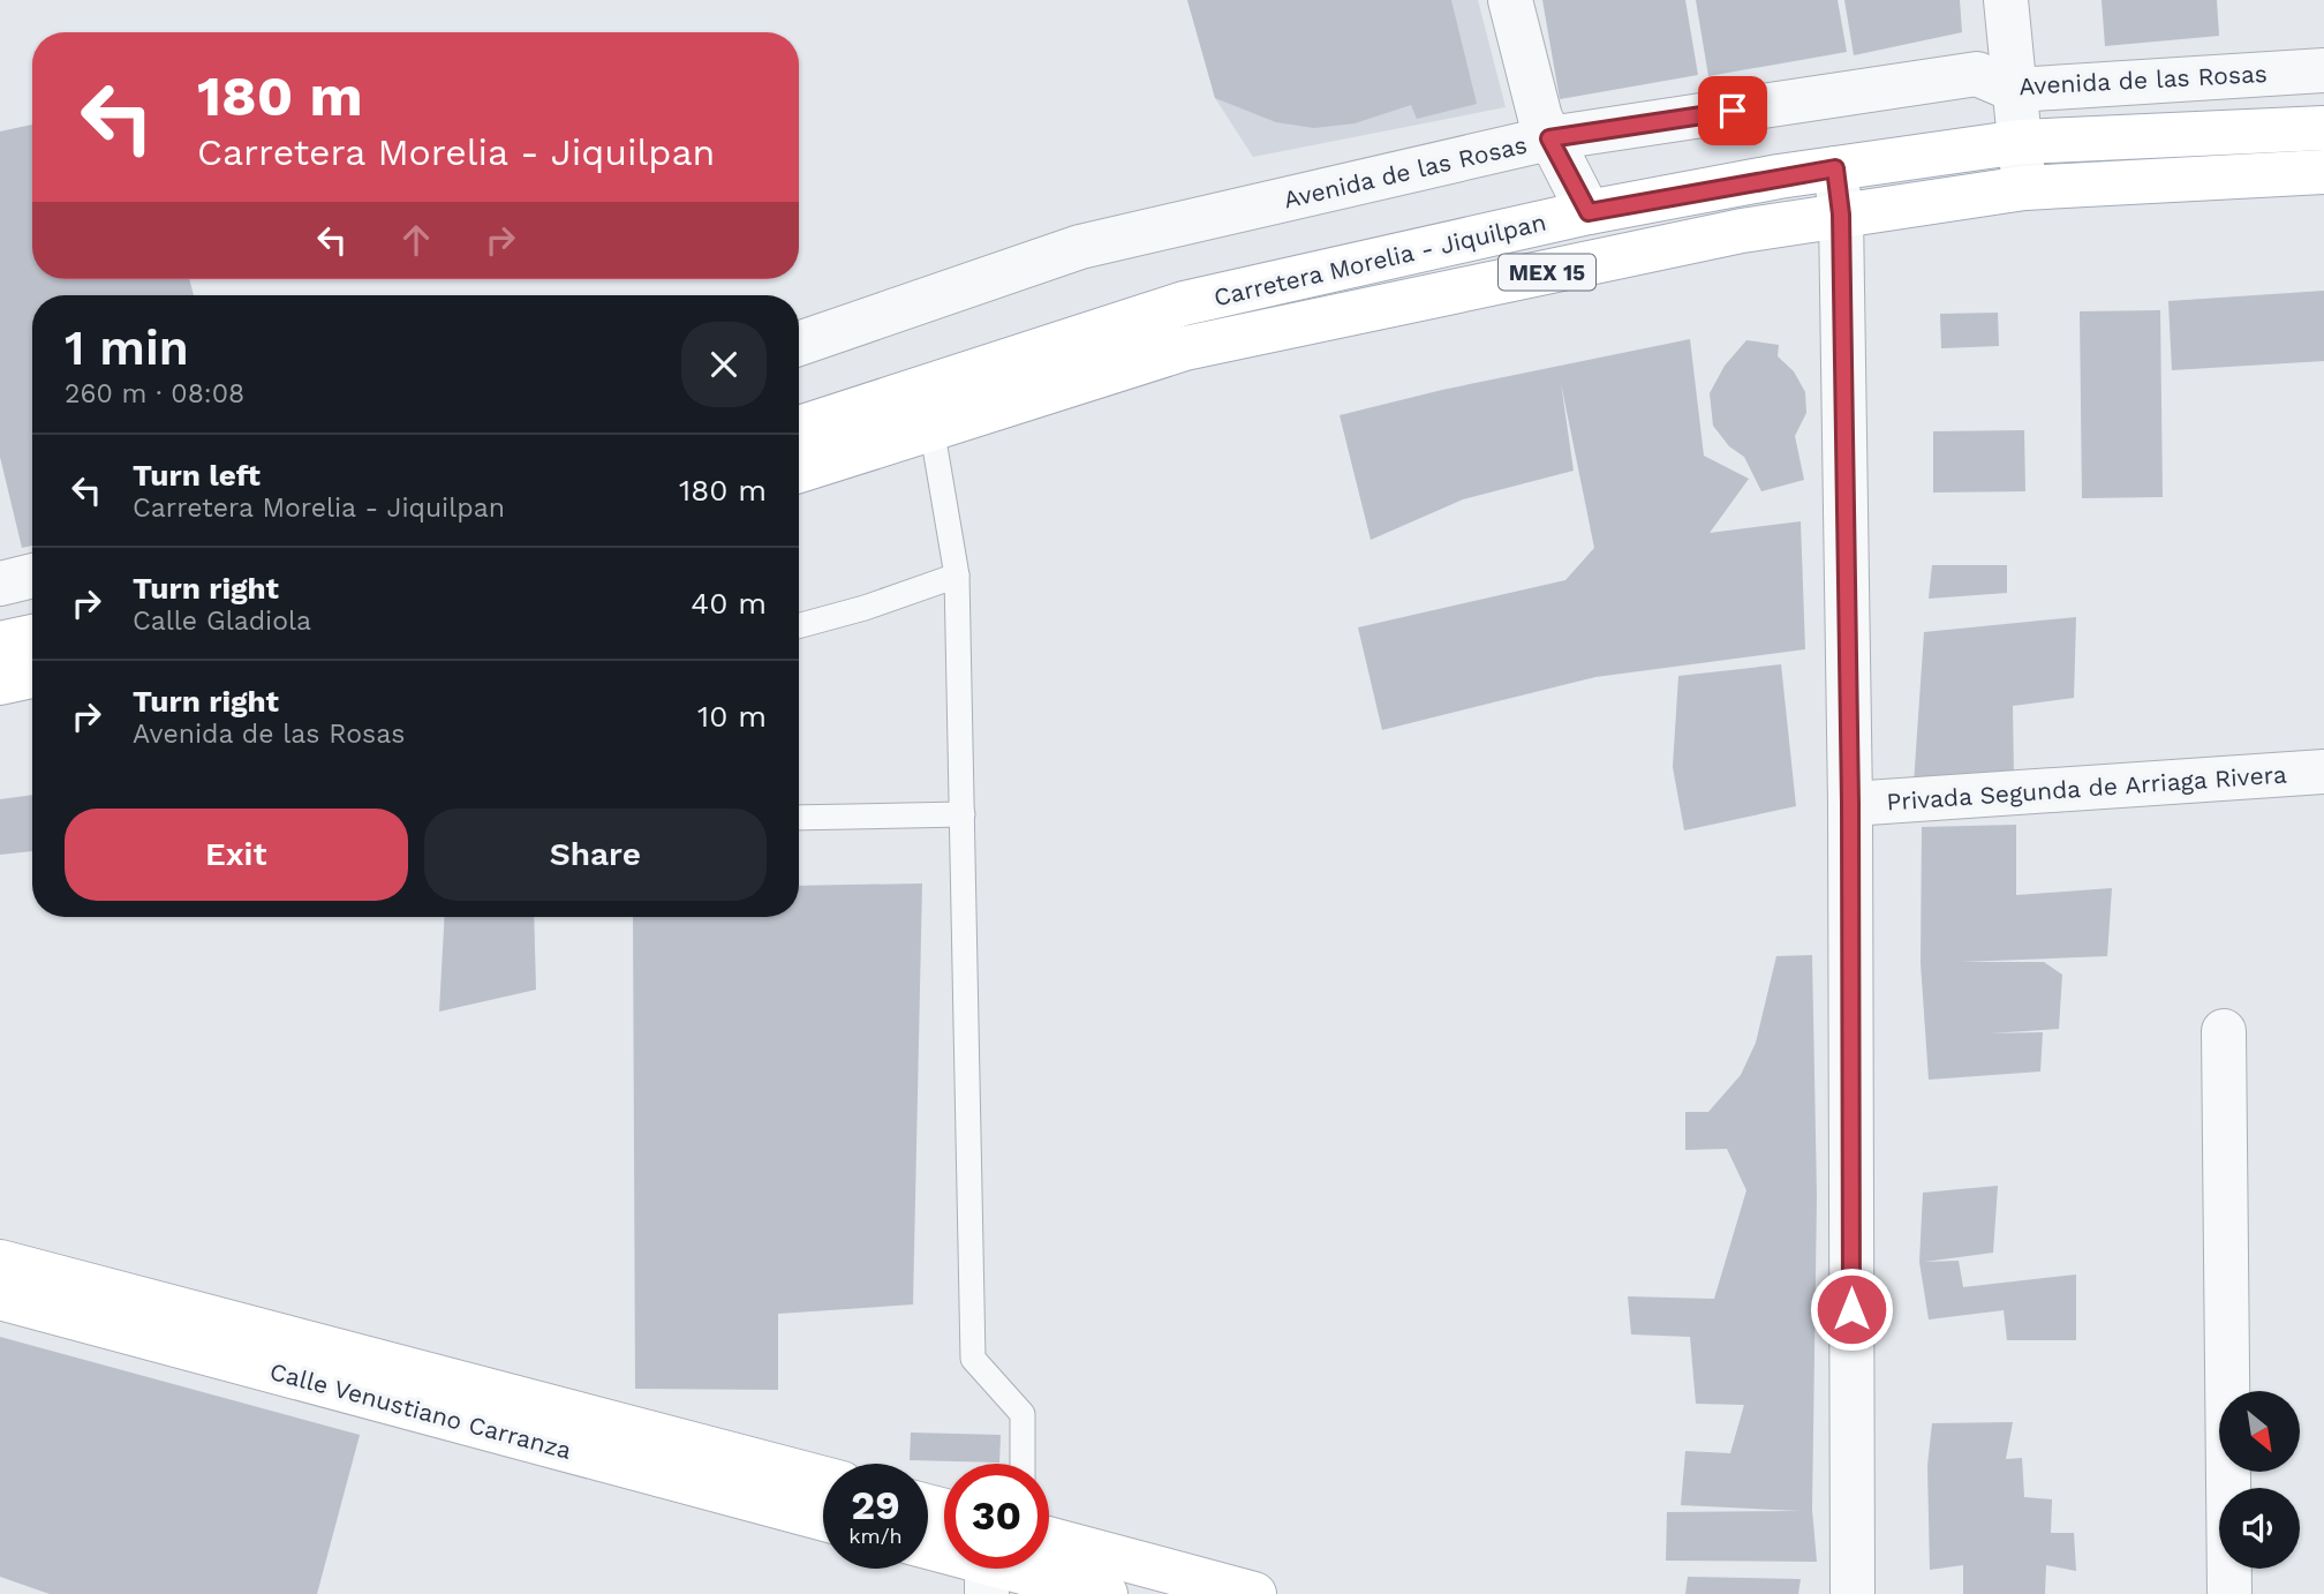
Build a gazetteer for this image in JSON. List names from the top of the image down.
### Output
{
  "streets": {
    "main road": ["Carretera Morelia - Jiquilpan", "MEX 15", "Calle Venustiano Carranza"],
    "street": ["Avenida de las Rosas", "Privada Segunda de Arriaga Rivera"]
  },
  "north": "bottom right",
  "page": {
    "turn": ["180 m", "Carretera Morelia - Jiquilpan"],
    "heading": ["1 min", "260 m · 08:08"],
    "list": [
      {
        "name": "Turn left",
        "note": "Carretera Morelia - Jiquilpan",
        "value": "180 m"
      },
      {
        "name": "Turn right",
        "note": "Calle Gladiola",
        "value": "40 m"
      },
      {
        "name": "Turn right",
        "note": "Avenida de las Rosas",
        "value": "10 m"
      }
    ],
    "buttons": ["Exit", "Share"],
    "speed": "29 km/h",
    "limit": "30"
  }
}
